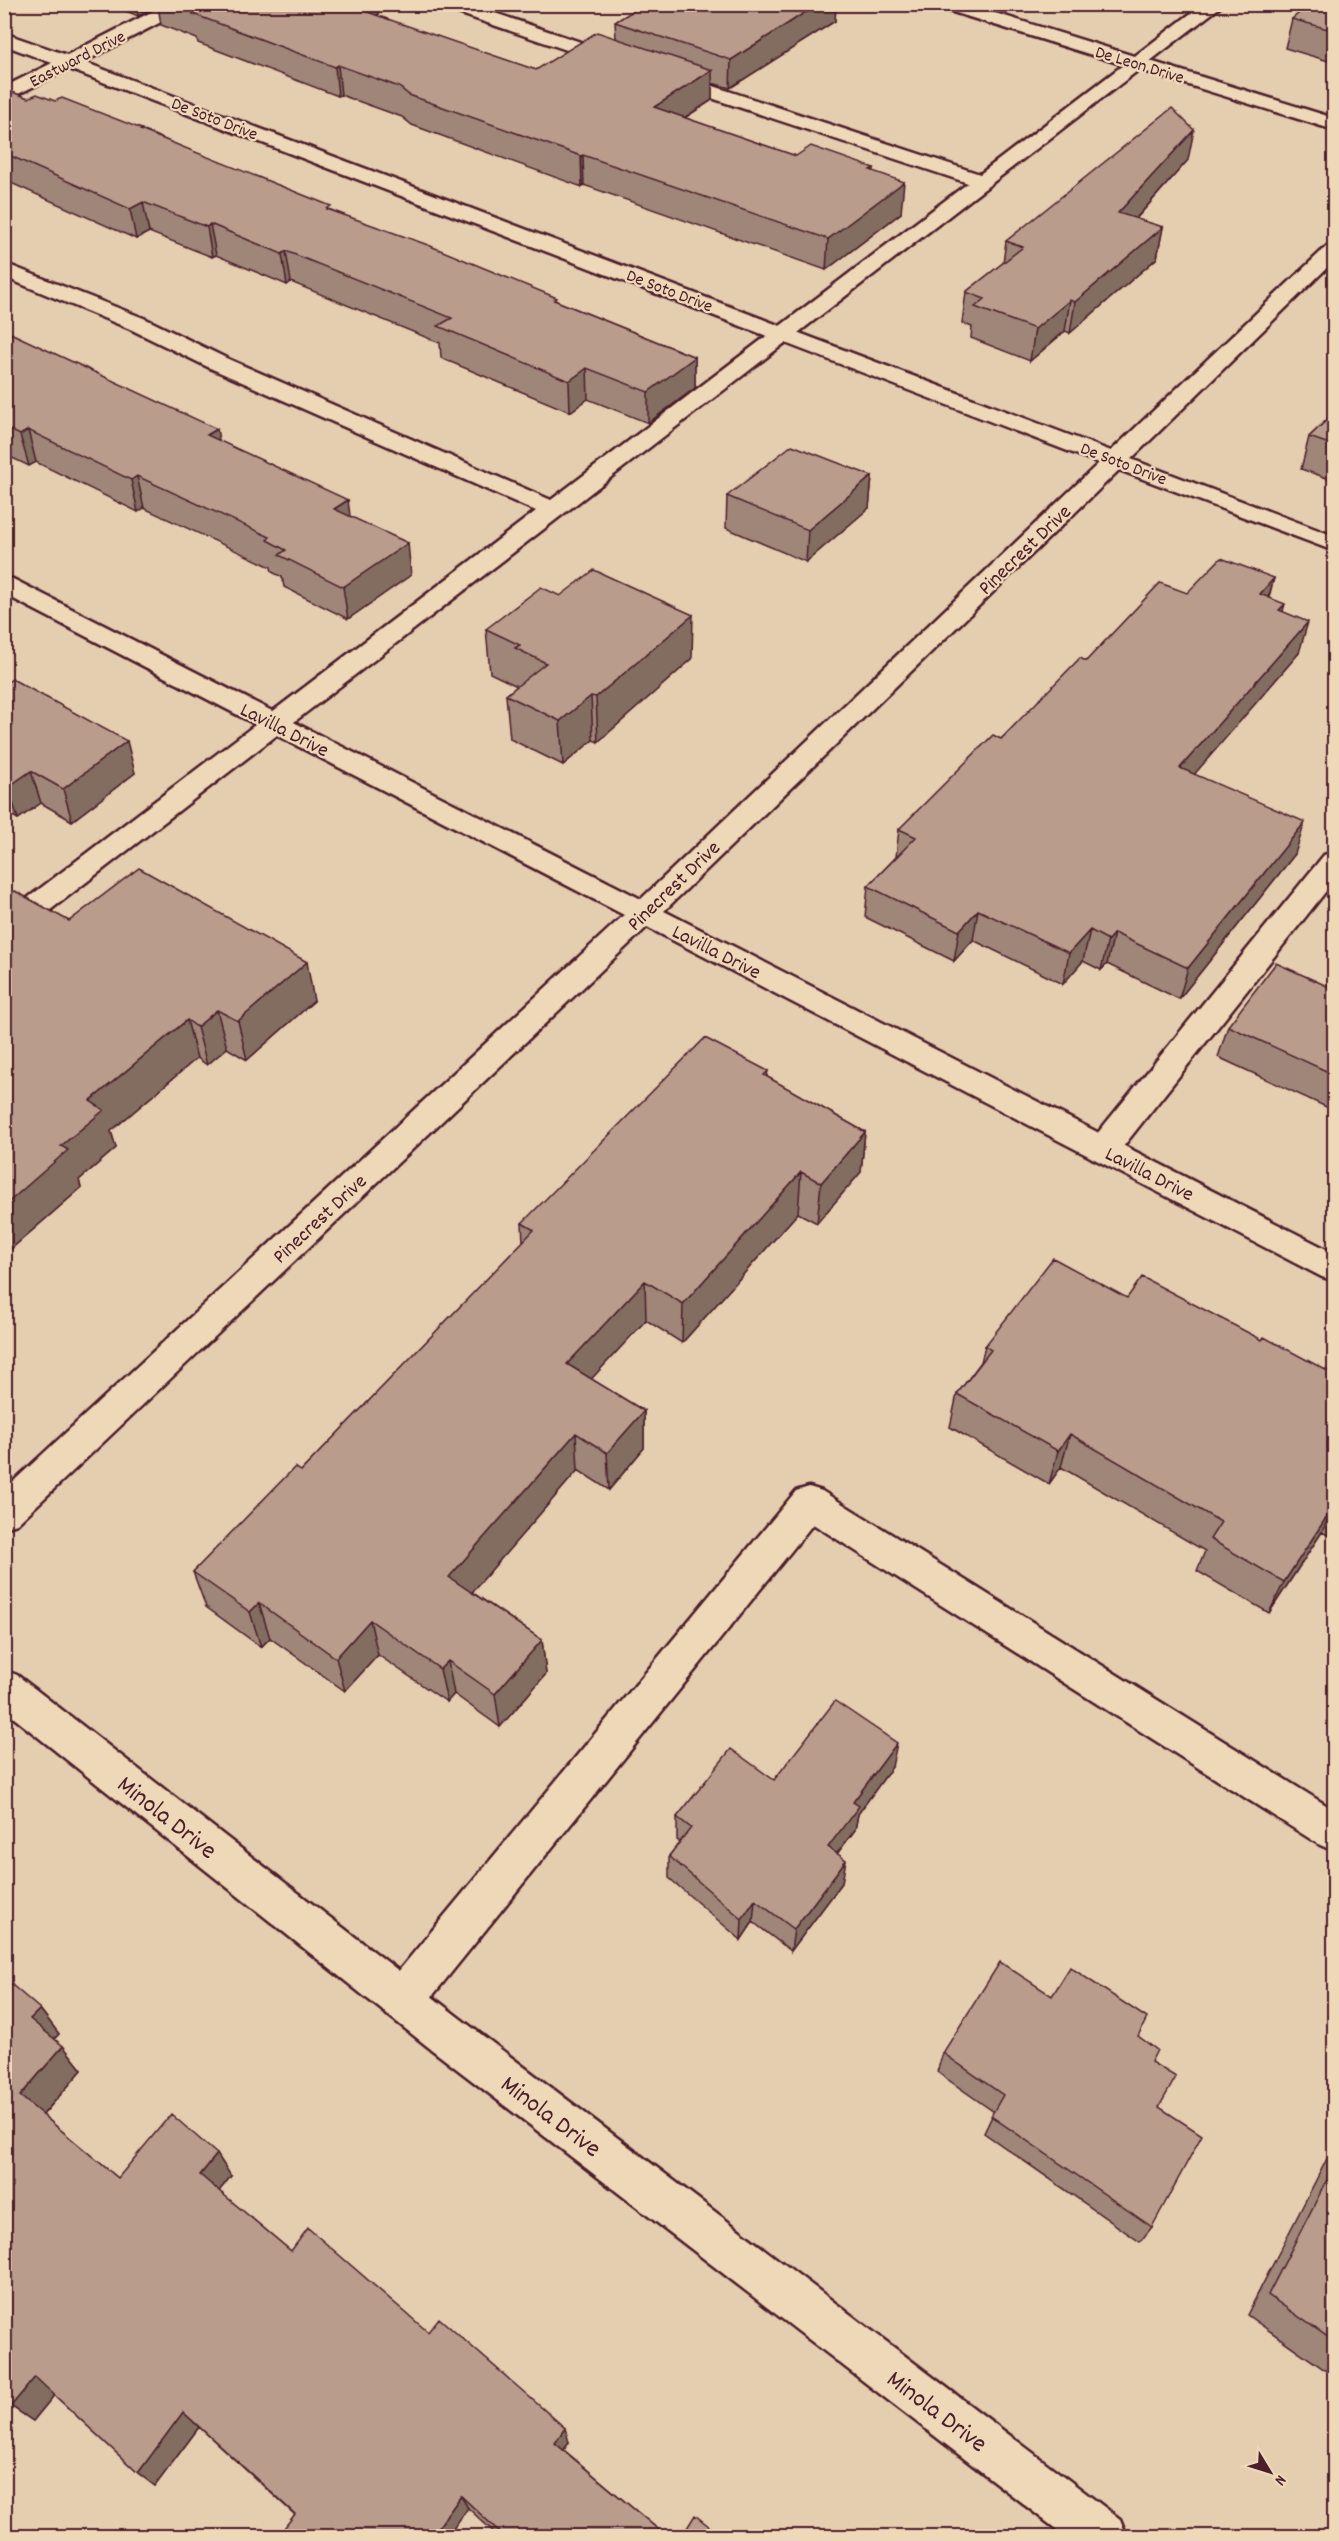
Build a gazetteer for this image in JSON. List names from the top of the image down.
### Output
{
  "streets": {
    "street": [
      "Eastward Drive",
      "De Leon Drive",
      "De Soto Drive",
      "Pinecrest Drive",
      "Lavilla Drive",
      "Minola Drive"
    ]
  },
  "crossings": [
    ["Eastward Drive", "De Soto Drive"],
    ["De Soto Drive", "Pinecrest Drive"],
    ["Pinecrest Drive", "Lavilla Drive"]
  ],
  "north": "bottom right"
}
